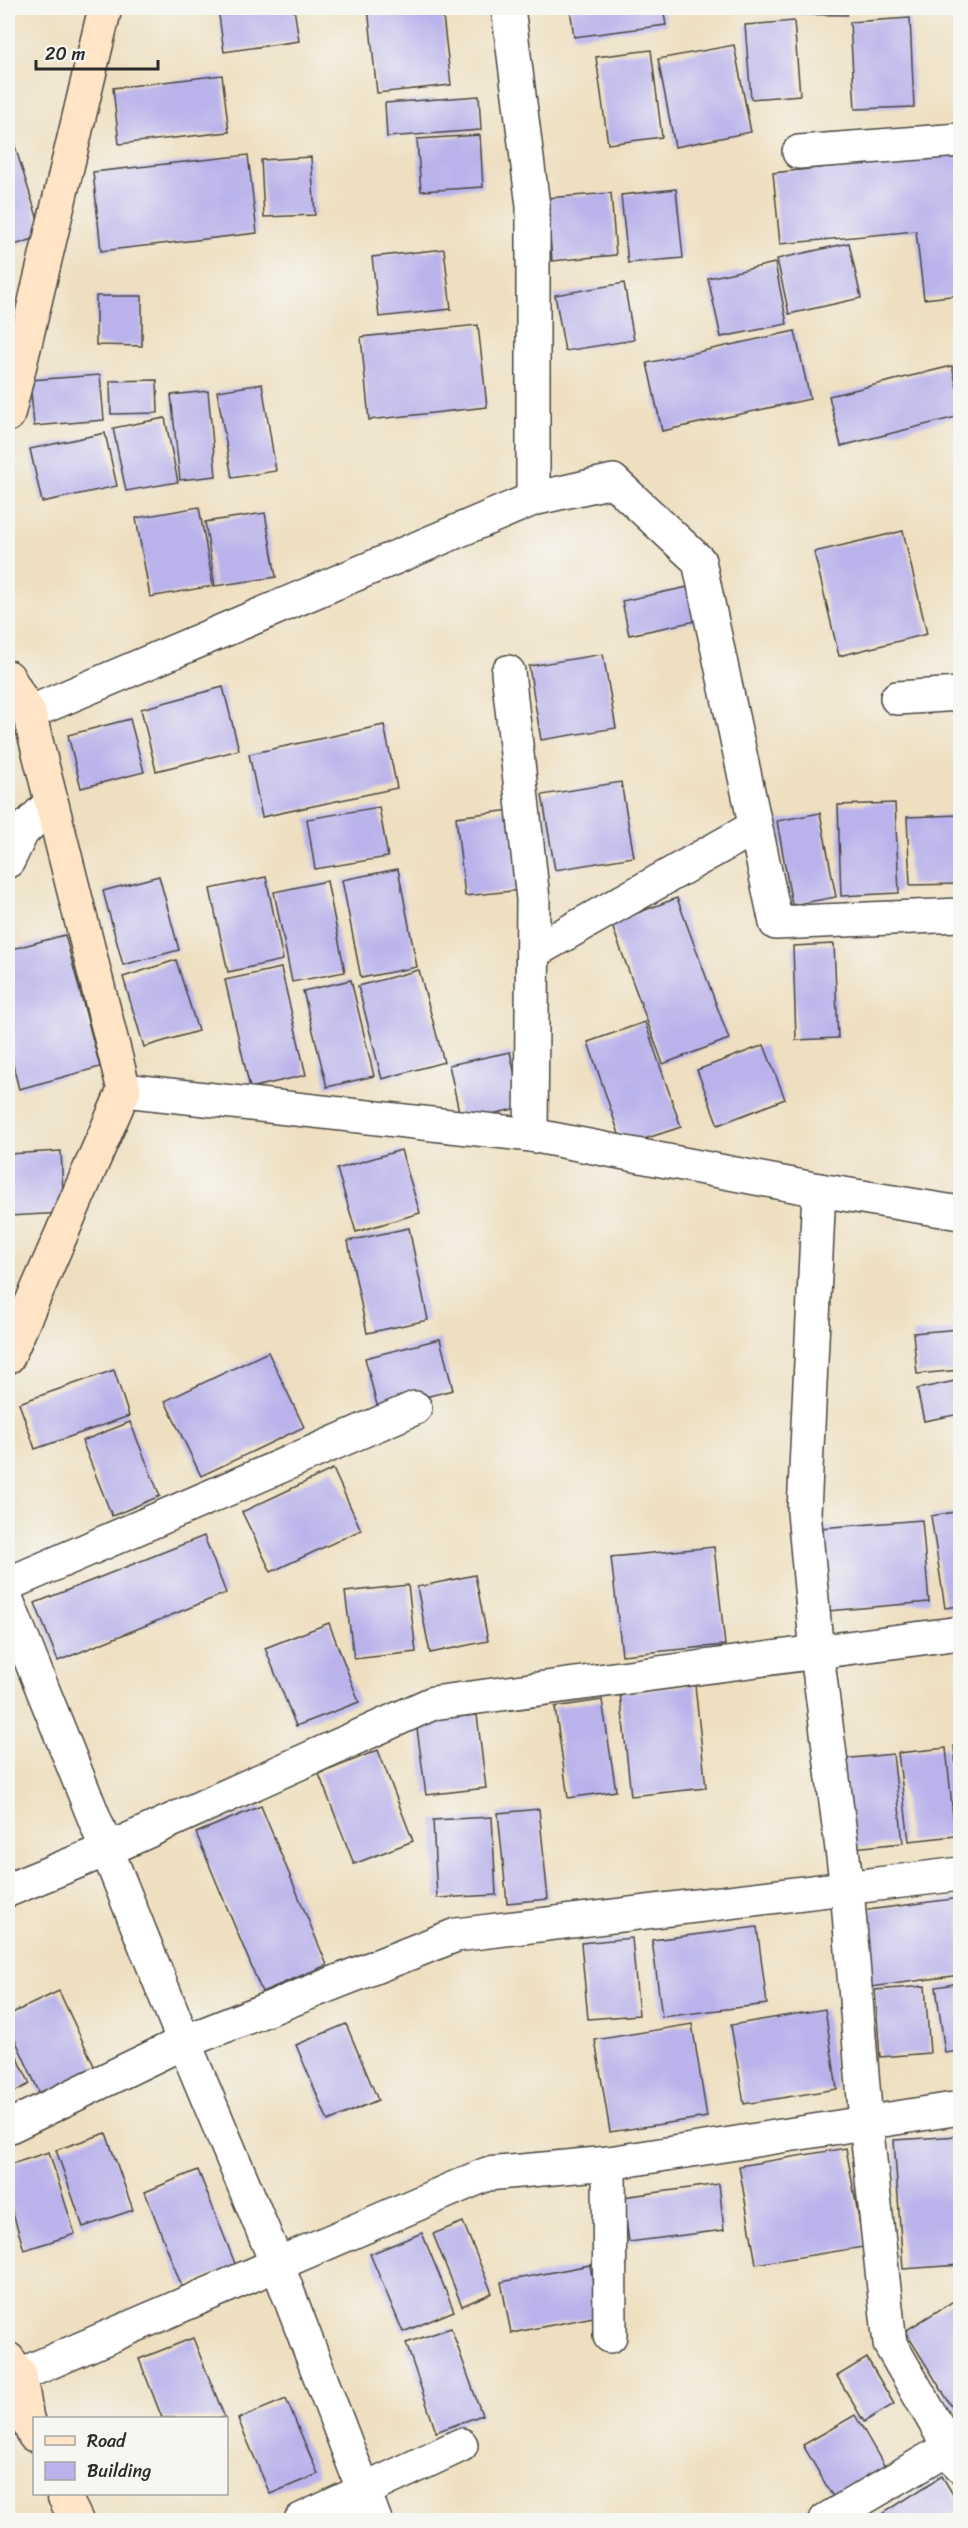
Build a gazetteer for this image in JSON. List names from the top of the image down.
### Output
{
  "legend": ["Road", "Building"],
  "scale_bar": "20 m"
}
